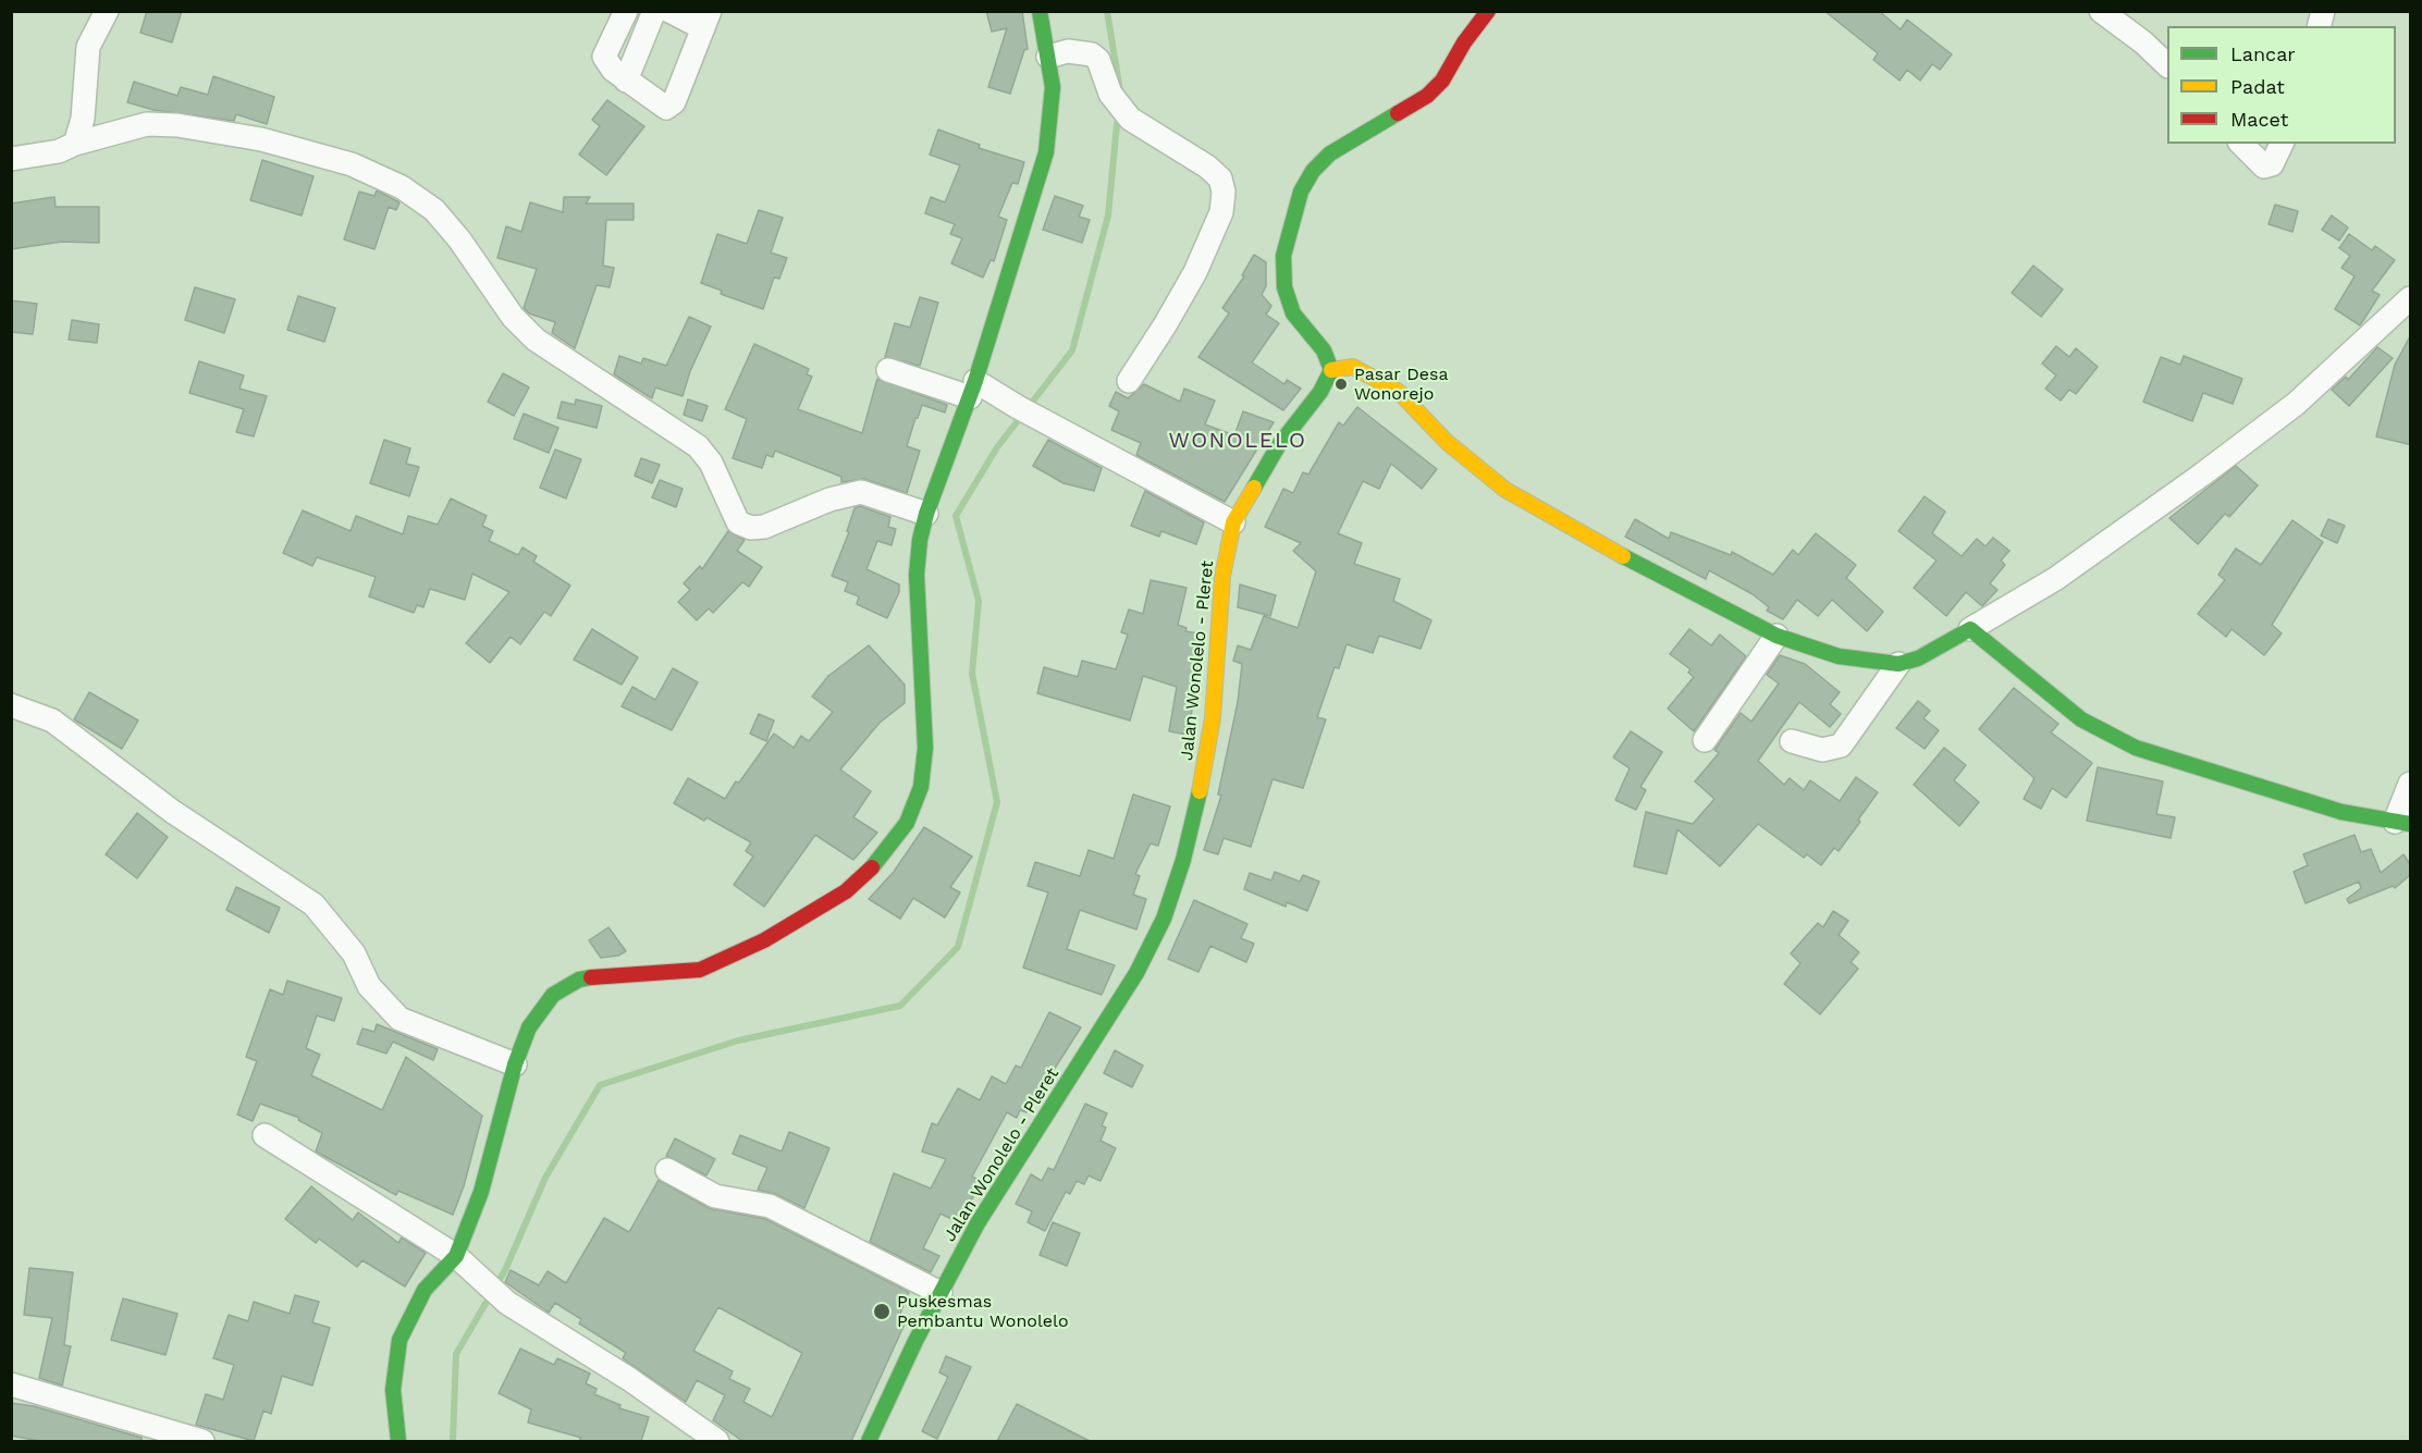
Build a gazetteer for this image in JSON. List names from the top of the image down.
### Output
{
  "streets": {
    "street": ["Jalan Wonolelo - Pleret"]
  },
  "districts": ["WONOLELO"],
  "places": ["Pasar Desa Wonorejo", "Puskesmas Pembantu Wonolelo"],
  "legend": ["Lancar", "Padat", "Macet"]
}
